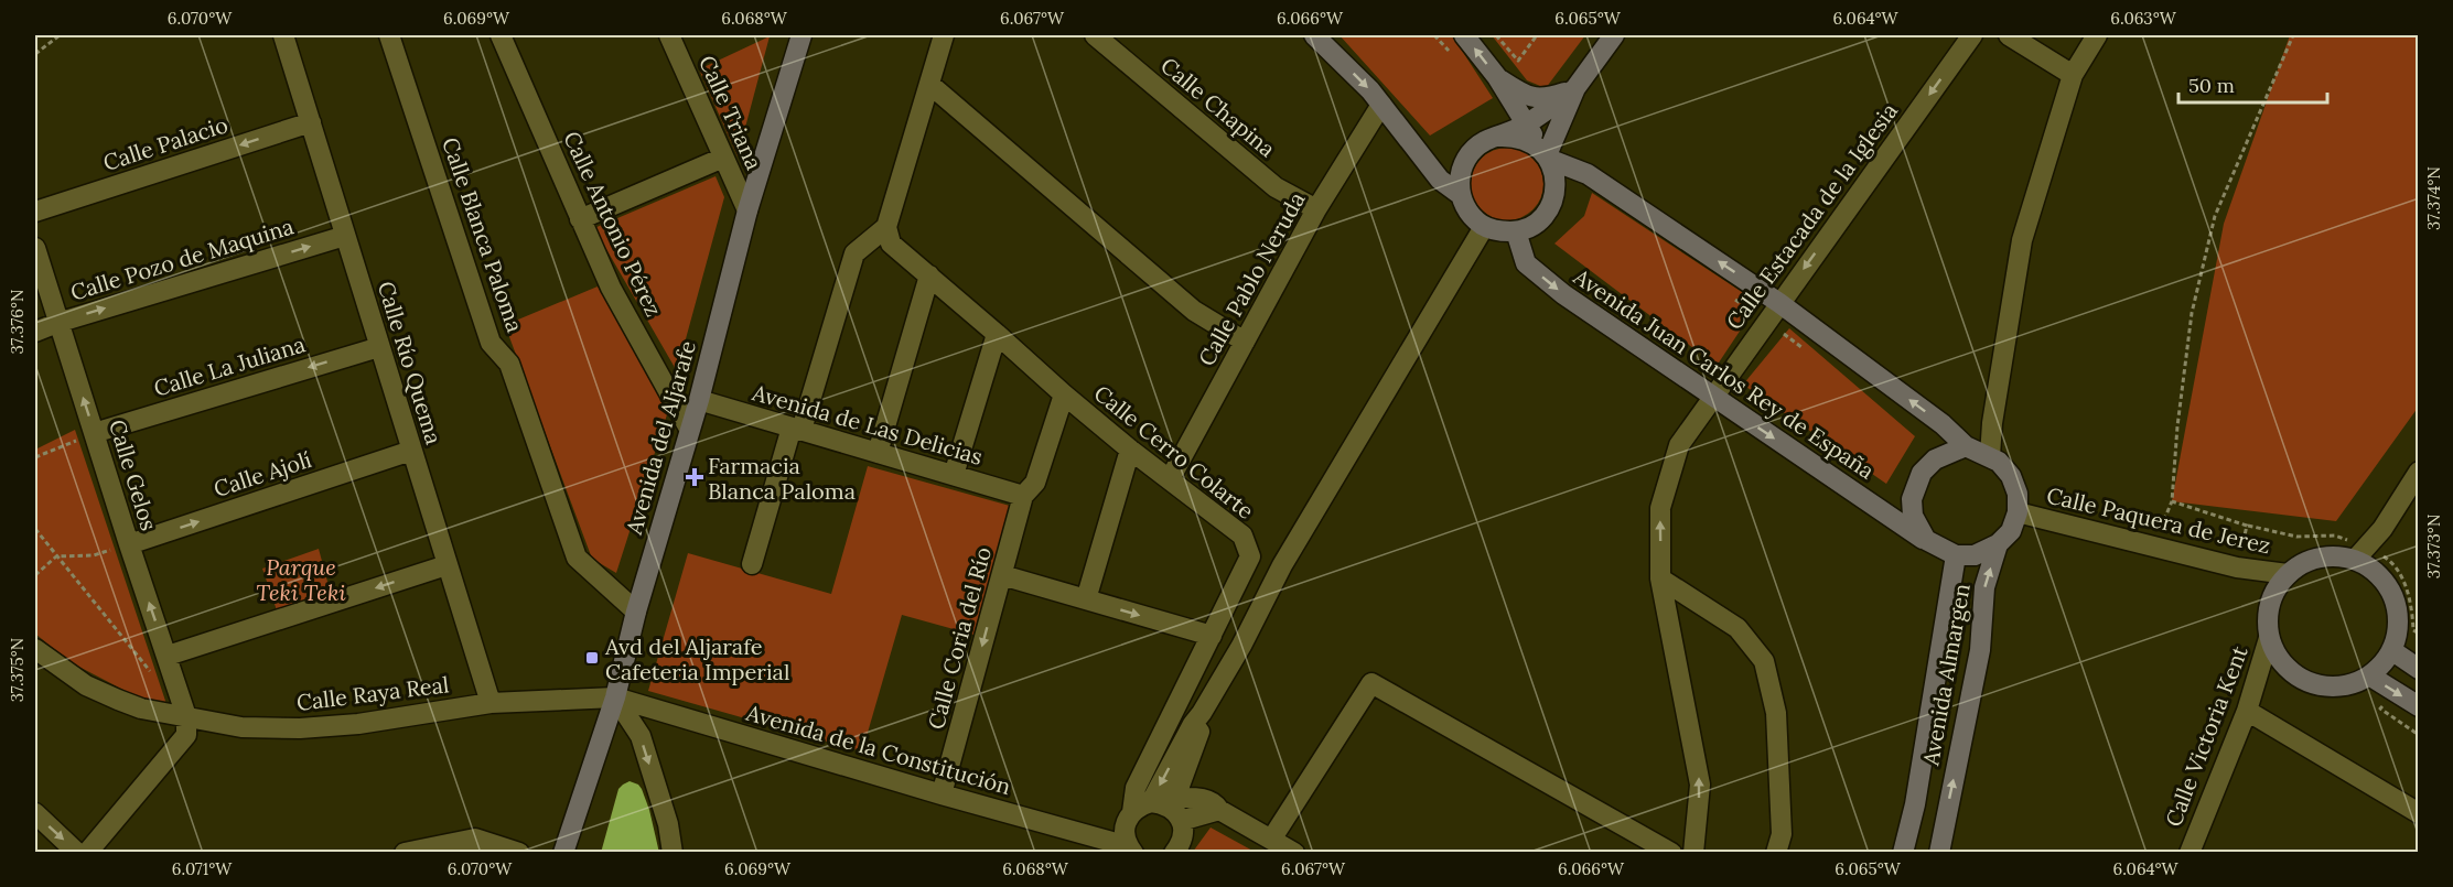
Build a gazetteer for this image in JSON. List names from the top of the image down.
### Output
{
  "streets": {
    "street": [
      "Calle Chapina",
      "Calle Triana",
      "Calle Palacio",
      "Calle Estacada de la Iglesia",
      "Calle Antonio Pérez",
      "Calle Blanca Paloma",
      "Calle Pozo de Maquina",
      "Calle Pablo Neruda",
      "Calle Río Quema",
      "Calle La Juliana",
      "Avenida Juan Carlos Rey de España",
      "Avenida de Las Delicias",
      "Avenida del Aljarafe",
      "Calle Cerro Colarte",
      "Calle Ajolí",
      "Calle Gelos",
      "Calle Paquera de Jerez",
      "Calle Coria del Río",
      "Avenida Almargen",
      "Calle Raya Real",
      "Calle Victoria Kent",
      "Avenida de la Constitución"
    ]
  },
  "crossings": [
    ["Calle Chapina", "Calle Pablo Neruda"],
    ["Calle Triana", "Avenida del Aljarafe"],
    ["Calle Palacio", "Calle Río Quema"],
    ["Calle Estacada de la Iglesia", "Avenida Juan Carlos Rey de España"],
    ["Calle Antonio Pérez", "Avenida del Aljarafe"],
    ["Calle Blanca Paloma", "Avenida del Aljarafe"],
    ["Calle Pozo de Maquina", "Calle Río Quema"],
    ["Calle Pozo de Maquina", "Calle Gelos"],
    ["Calle Pablo Neruda", "Calle Cerro Colarte"],
    ["Calle Río Quema", "Calle La Juliana"],
    ["Calle Río Quema", "Calle Ajolí"],
    ["Calle Río Quema", "Calle Raya Real"],
    ["Calle La Juliana", "Calle Gelos"],
    ["Avenida Juan Carlos Rey de España", "Calle Paquera de Jerez"],
    ["Avenida Juan Carlos Rey de España", "Avenida Almargen"],
    ["Avenida de Las Delicias", "Avenida del Aljarafe"],
    ["Avenida de Las Delicias", "Calle Coria del Río"],
    ["Avenida del Aljarafe", "Calle Raya Real"],
    ["Avenida del Aljarafe", "Avenida de la Constitución"],
    ["Calle Cerro Colarte", "Calle Coria del Río"],
    ["Calle Cerro Colarte", "Avenida de la Constitución"],
    ["Calle Ajolí", "Calle Gelos"],
    ["Calle Gelos", "Calle Raya Real"],
    ["Calle Paquera de Jerez", "Avenida Almargen"],
    ["Calle Paquera de Jerez", "Calle Victoria Kent"],
    ["Calle Coria del Río", "Avenida de la Constitución"],
    ["Calle Raya Real", "Avenida de la Constitución"]
  ],
  "one_way": [
    "Calle Palacio",
    "Calle Pozo de Maquina",
    "Calle La Juliana",
    "Calle Gelos",
    "Calle Coria del Río"
  ],
  "parks": ["Parque Teki Teki"],
  "places": {
    "health": ["Farmacia Blanca Paloma"],
    "transit": ["Avd del Aljarafe Cafeteria Imperial"]
  },
  "scale_bar": "50 m",
  "coordinates": [
    "6.070°W",
    "6.069°W",
    "6.068°W",
    "6.067°W",
    "6.066°W",
    "6.065°W",
    "6.064°W",
    "6.063°W",
    "37.374°N",
    "37.376°N",
    "37.373°N",
    "37.375°N",
    "6.071°W"
  ]
}
